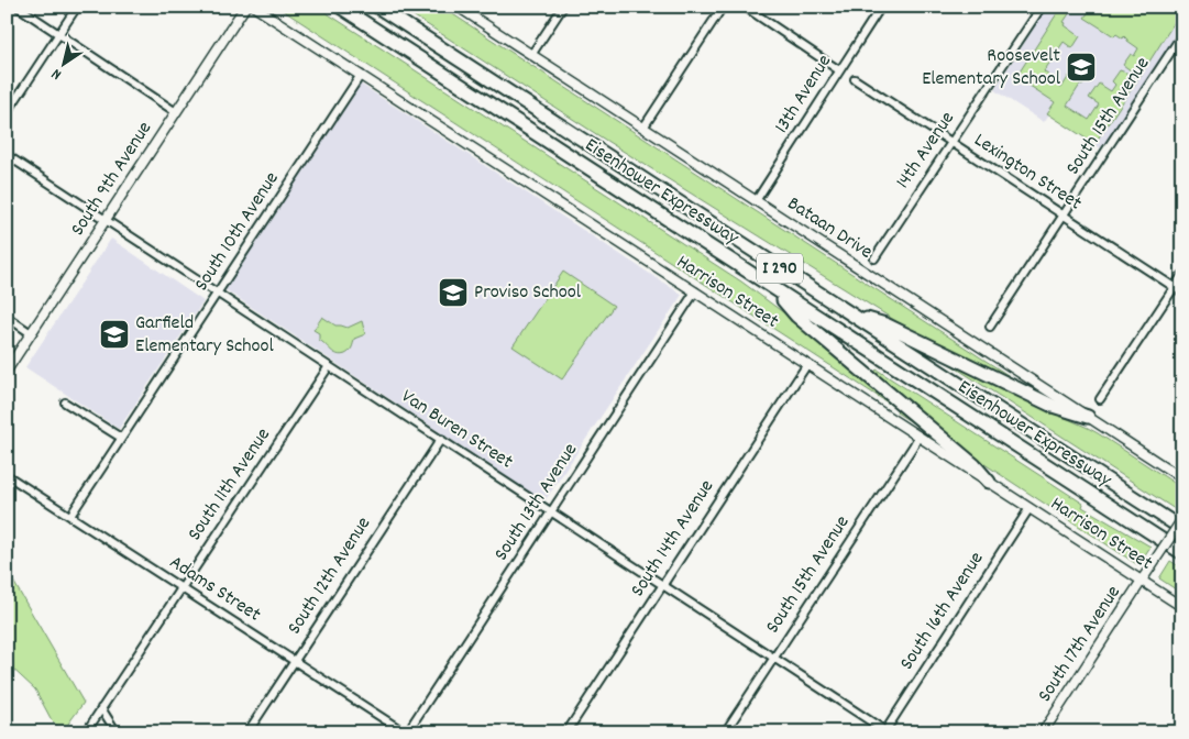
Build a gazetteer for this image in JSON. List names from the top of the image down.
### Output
{
  "streets": {
    "highway": ["Eisenhower Expressway", "I 290"],
    "street": [
      "13th Avenue",
      "South 15th Avenue",
      "14th Avenue",
      "Lexington Street",
      "South 9th Avenue",
      "Bataan Drive",
      "South 10th Avenue",
      "Harrison Street",
      "Van Buren Street",
      "South 11th Avenue",
      "South 13th Avenue",
      "South 14th Avenue",
      "South 12th Avenue",
      "Adams Street",
      "South 16th Avenue",
      "South 17th Avenue"
    ]
  },
  "crossings": [
    ["13th Avenue", "Bataan Drive"],
    ["South 15th Avenue", "Lexington Street"],
    ["South 15th Avenue", "Harrison Street"],
    ["South 15th Avenue", "Van Buren Street"],
    ["14th Avenue", "Lexington Street"],
    ["South 9th Avenue", "Van Buren Street"],
    ["South 10th Avenue", "Harrison Street"],
    ["South 10th Avenue", "Van Buren Street"],
    ["South 10th Avenue", "Adams Street"],
    ["Harrison Street", "South 13th Avenue"],
    ["Harrison Street", "South 14th Avenue"],
    ["Harrison Street", "South 16th Avenue"],
    ["Harrison Street", "South 17th Avenue"],
    ["Van Buren Street", "South 11th Avenue"],
    ["Van Buren Street", "South 13th Avenue"],
    ["Van Buren Street", "South 14th Avenue"],
    ["Van Buren Street", "South 12th Avenue"],
    ["Van Buren Street", "South 16th Avenue"],
    ["South 11th Avenue", "Adams Street"],
    ["South 13th Avenue", "Adams Street"],
    ["South 12th Avenue", "Adams Street"]
  ],
  "places": {
    "school or university": ["Roosevelt Elementary School", "Proviso School", "Garfield Elementary School"]
  },
  "north": "bottom left"
}
